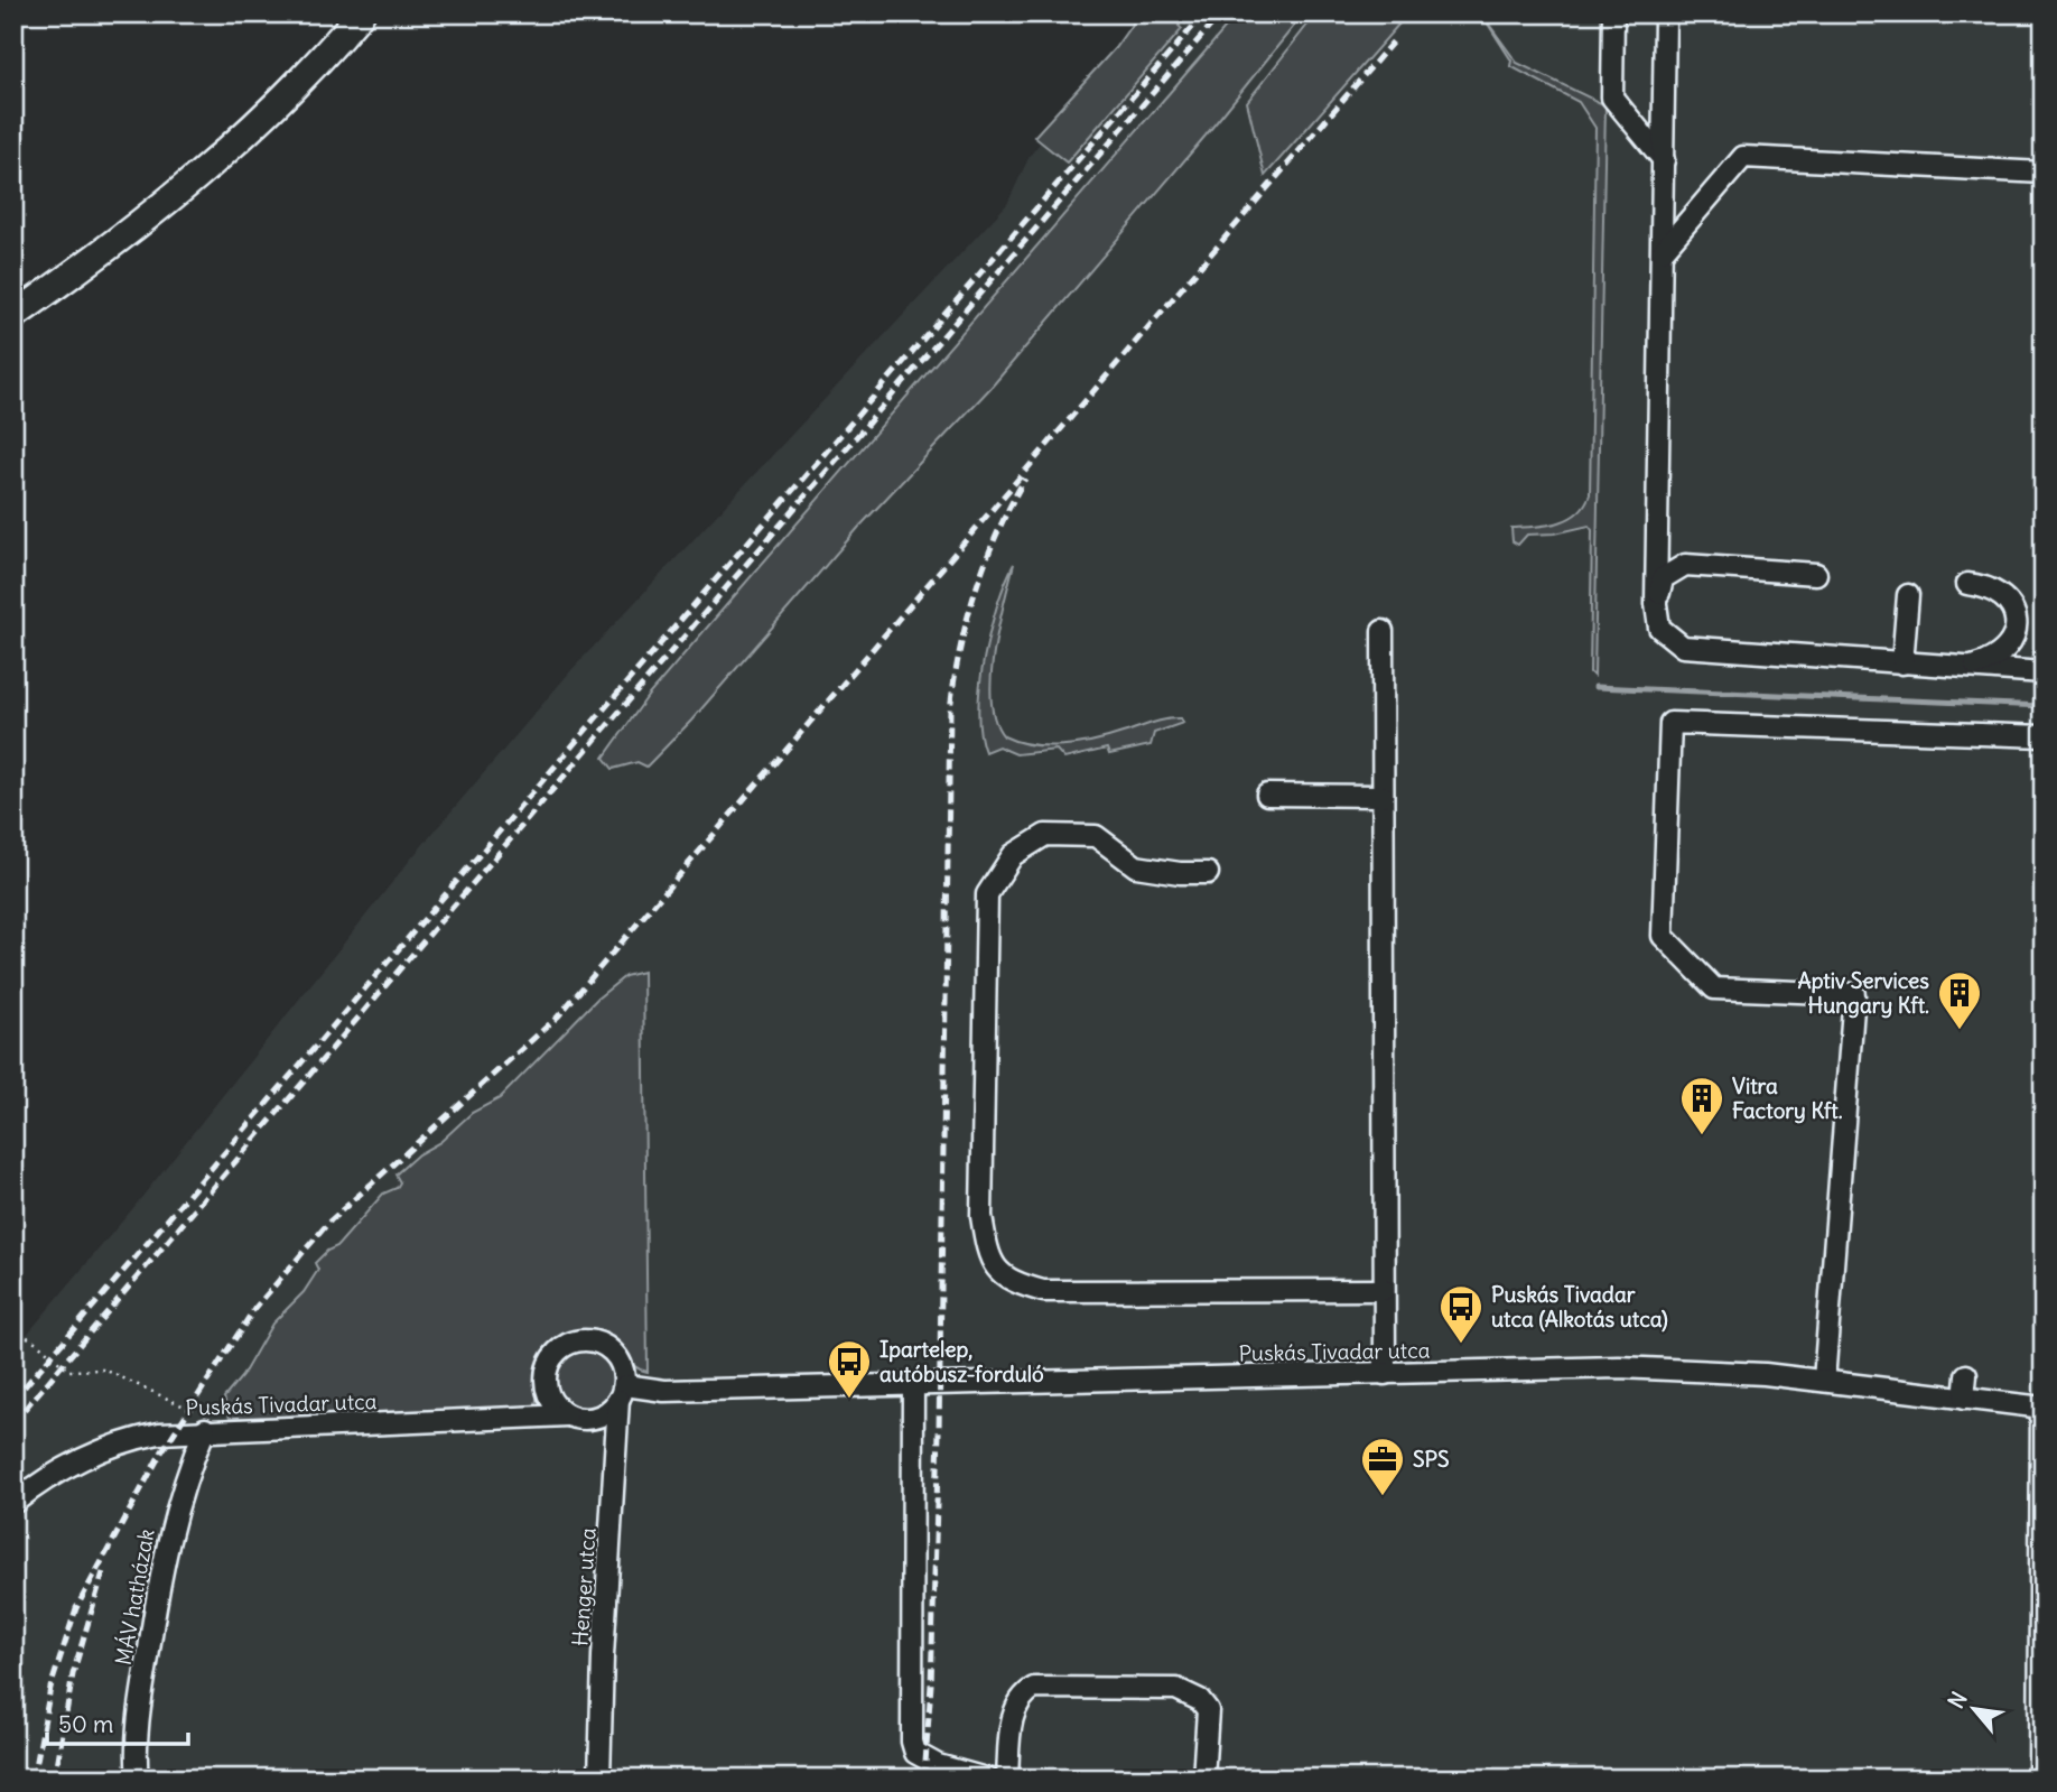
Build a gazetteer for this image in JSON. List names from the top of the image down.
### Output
{
  "streets": {
    "street": ["Puskás Tivadar utca", "Henger utca", "MÁV hatházak"]
  },
  "crossings": [
    ["Puskás Tivadar utca", "Henger utca"],
    ["Puskás Tivadar utca", "MÁV hatházak"]
  ],
  "places": {
    "building": ["Aptiv Services Hungary Kft.", "Vitra Factory Kft."],
    "bus stop": ["Puskás Tivadar utca (Alkotás utca)", "Ipartelep, autóbusz-forduló"],
    "office": ["SPS"]
  },
  "scale_bar": "50 m",
  "north": "top left"
}
